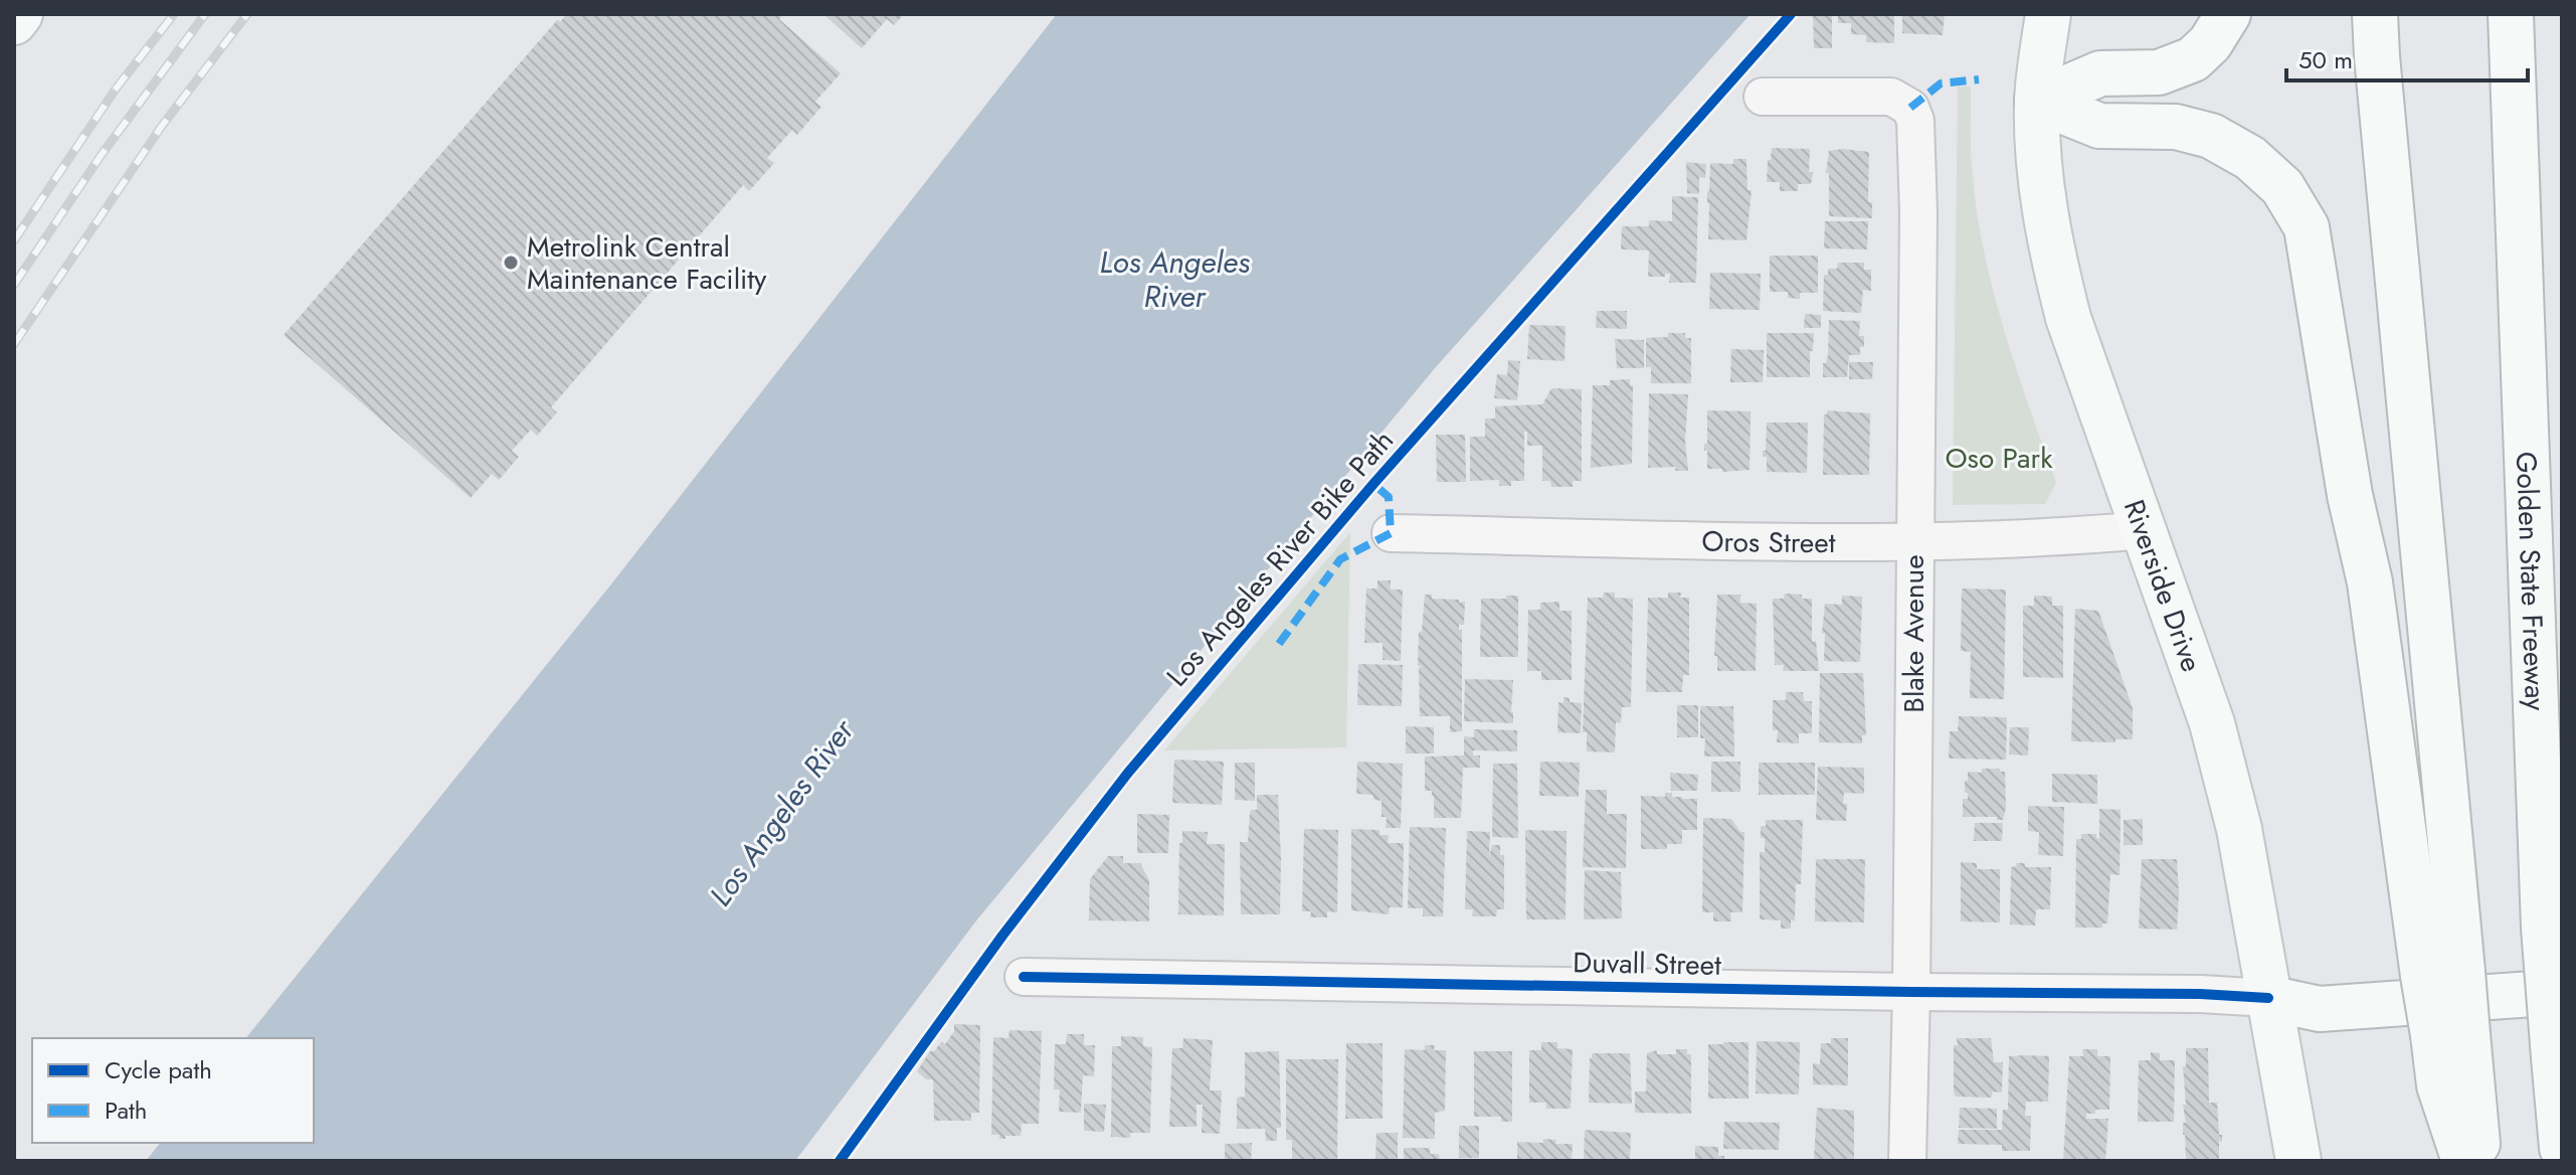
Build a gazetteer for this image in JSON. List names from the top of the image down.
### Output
{
  "streets": {
    "main road": ["Golden State Freeway", "Riverside Drive"],
    "street": ["Oros Street", "Blake Avenue", "Duvall Street"],
    "cycle path": ["Los Angeles River Bike Path"]
  },
  "crossings": [
    ["Oros Street", "Riverside Drive"],
    ["Oros Street", "Blake Avenue"],
    ["Riverside Drive", "Duvall Street"],
    ["Blake Avenue", "Duvall Street"]
  ],
  "water": ["Los Angeles River"],
  "parks": ["Oso Park"],
  "places": ["Metrolink Central Maintenance Facility"],
  "legend": ["Cycle path", "Path"],
  "scale_bar": "50 m"
}
